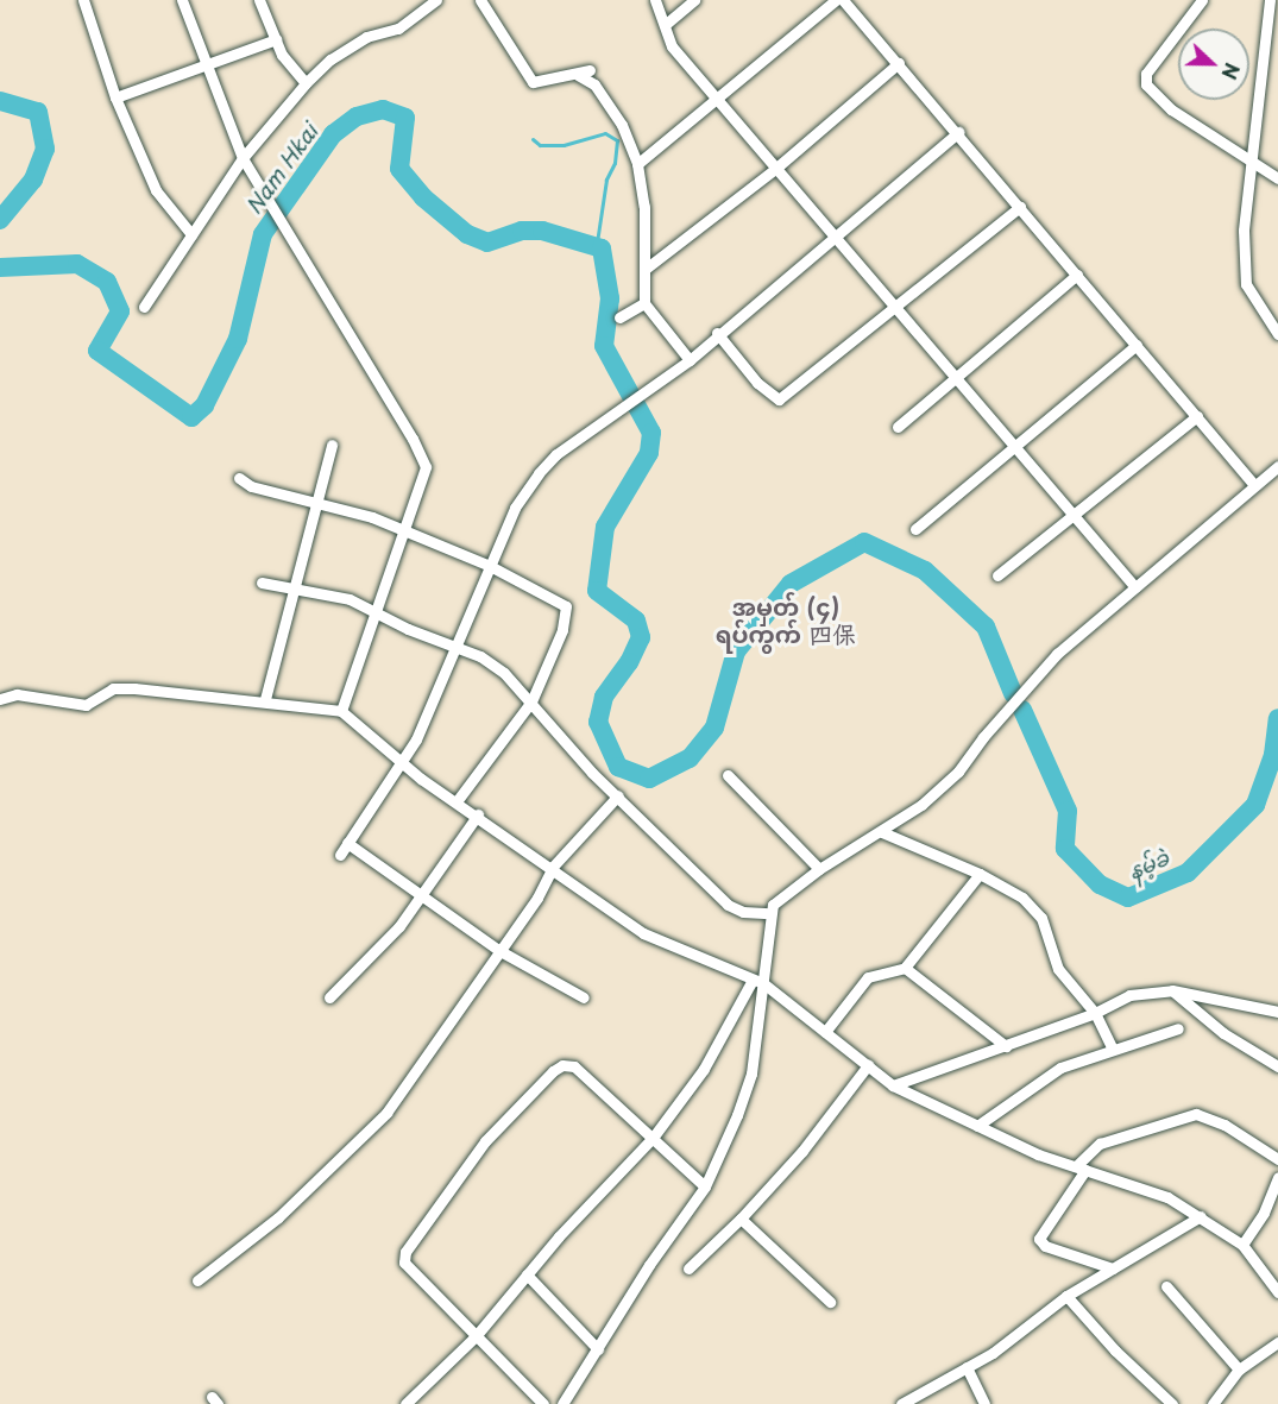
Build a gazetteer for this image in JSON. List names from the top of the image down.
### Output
{
  "districts": ["အမှတ် (၄) ရပ်ကွက် 四保"],
  "water": ["Nam Hkai", "နမ့်ခဲ"],
  "north": "right"
}
